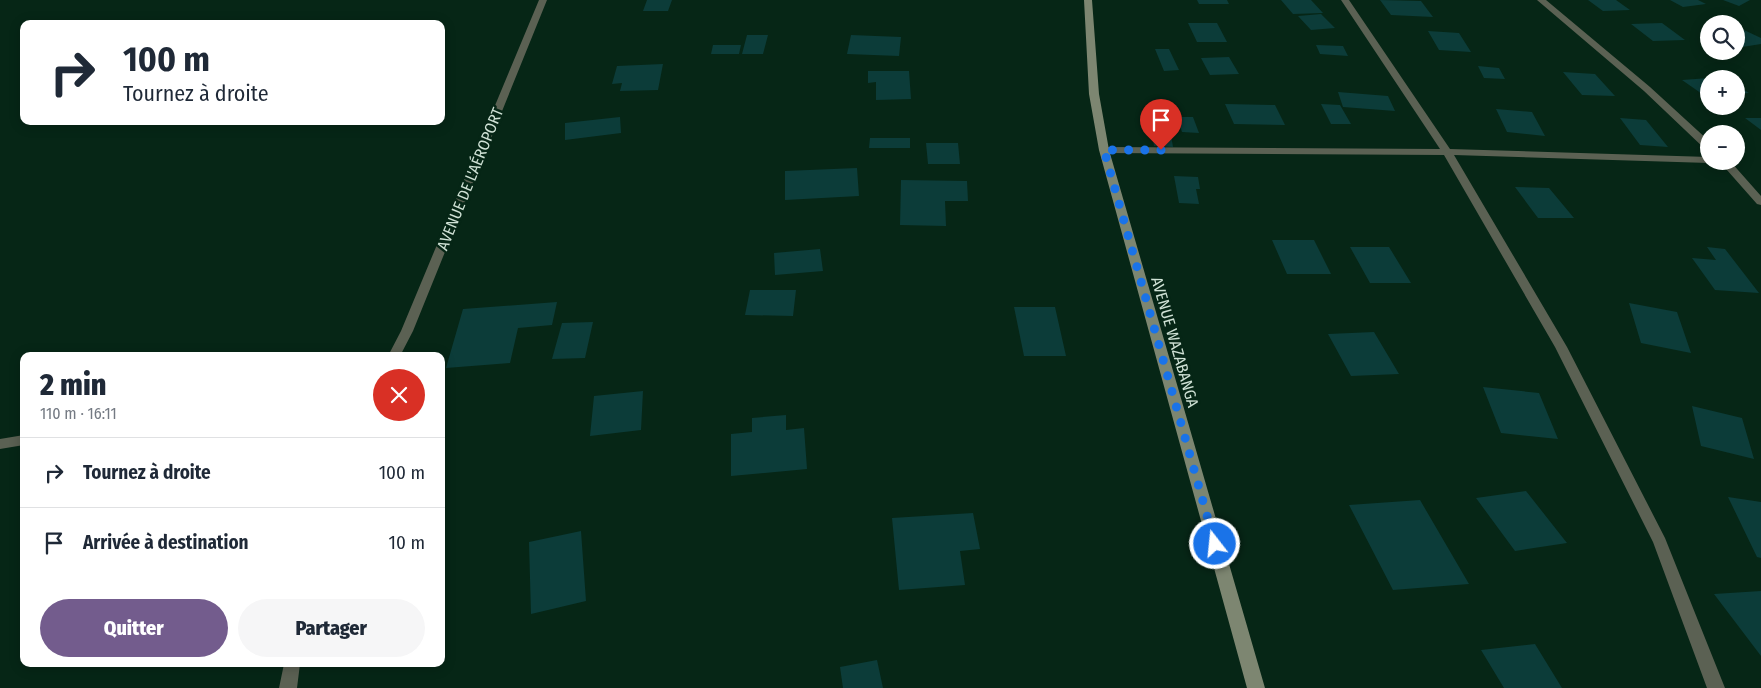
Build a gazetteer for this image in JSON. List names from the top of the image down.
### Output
{
  "streets": {
    "main road": ["AVENUE WAZABANGA"],
    "street": ["AVENUE DE L'AÉROPORT"]
  },
  "page": {
    "map_buttons": ["+", "−"],
    "turn": ["100 m", "Tournez à droite"],
    "heading": ["2 min", "110 m · 16:11"],
    "list": [
      {
        "name": "Tournez à droite",
        "value": "100 m"
      },
      {
        "name": "Arrivée à destination",
        "value": "10 m"
      }
    ],
    "buttons": ["Quitter", "Partager"]
  }
}
